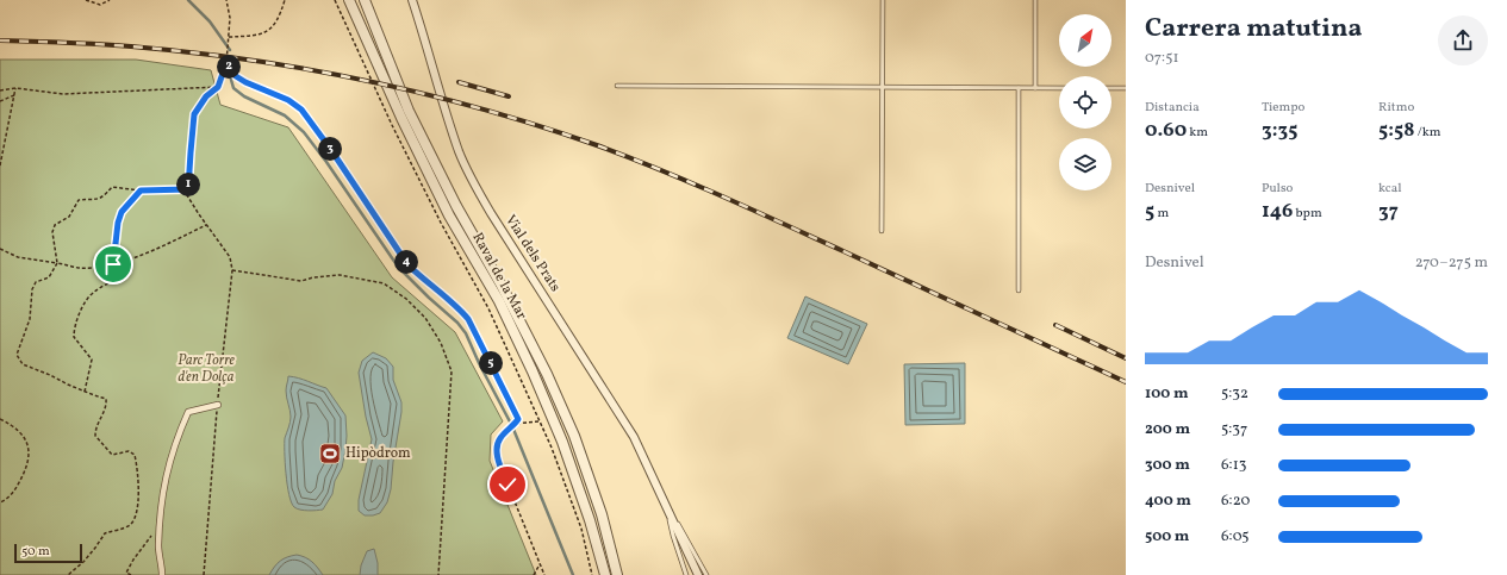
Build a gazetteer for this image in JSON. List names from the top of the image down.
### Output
{
  "streets": {
    "street": ["Vial dels Prats", "Raval de la Mar"]
  },
  "parks": ["Parc Torre d'en Dolça"],
  "places": {
    "sports": ["Hipòdrom"]
  },
  "scale_bar": "50 m",
  "north": "top right",
  "page": {
    "heading": ["Carrera matutina", "07:51"],
    "pins": [
      "2",
      "3",
      "1",
      "4",
      "5"
    ],
    "stats": [
      ["Distancia", "0.60 km"],
      ["Tiempo", "3:35"],
      ["Ritmo", "5:58 /km"],
      ["Desnivel", "5 m"],
      ["Pulso", "146 bpm"],
      ["kcal", "37"]
    ],
    "chart": ["Desnivel", "270–275 m"],
    "list": [
      {
        "name": "100 m",
        "note": "5:32"
      },
      {
        "name": "200 m",
        "note": "5:37"
      },
      {
        "name": "300 m",
        "note": "6:13"
      },
      {
        "name": "400 m",
        "note": "6:20"
      },
      {
        "name": "500 m",
        "note": "6:05"
      }
    ],
    "scale": "50 m"
  }
}
